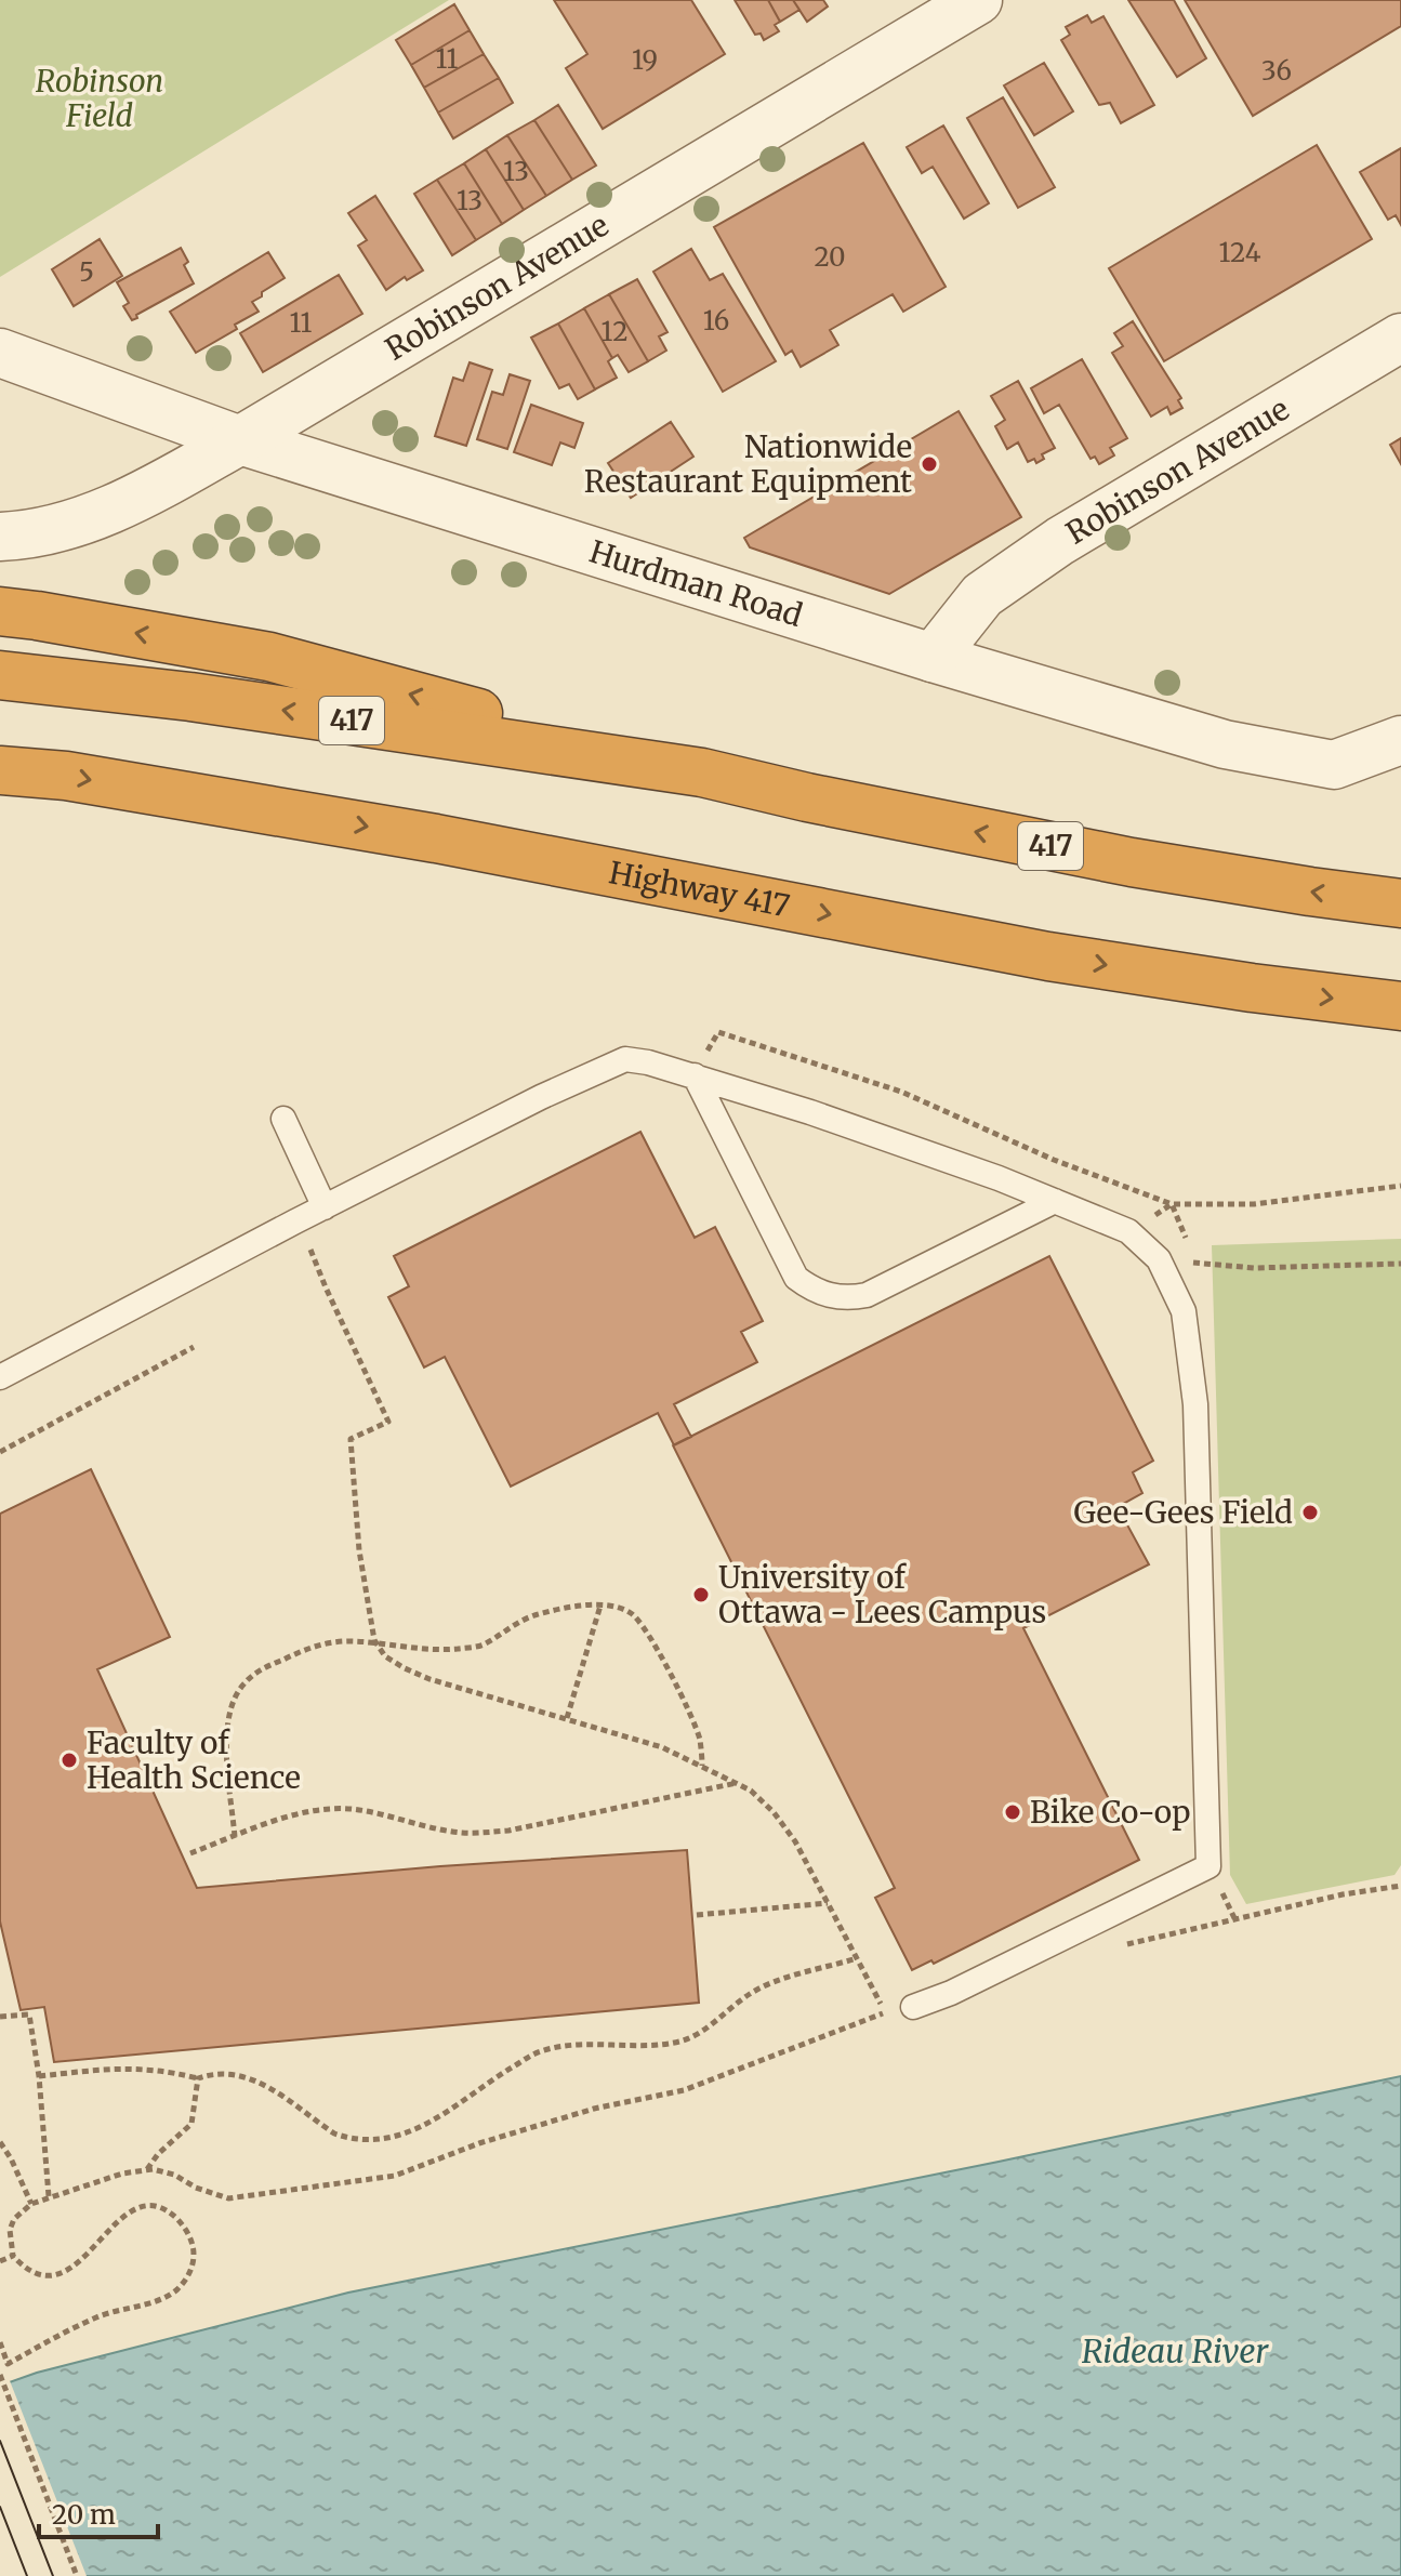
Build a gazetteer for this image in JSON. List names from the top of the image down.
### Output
{
  "streets": {
    "highway": ["417", "Highway 417"],
    "street": ["Robinson Avenue", "Hurdman Road"]
  },
  "crossings": [
    ["Robinson Avenue", "Hurdman Road"]
  ],
  "water": ["Rideau River"],
  "parks": ["Robinson Field"],
  "places": [
    "Nationwide Restaurant Equipment",
    "Gee-Gees Field",
    "University of Ottawa - Lees Campus",
    "Faculty of Health Science",
    "Bike Co-op"
  ],
  "house_numbers": [
    "11",
    "19",
    "36",
    "13",
    "13",
    "124",
    "20",
    "5",
    "16",
    "11",
    "12"
  ],
  "scale_bar": "20 m"
}
